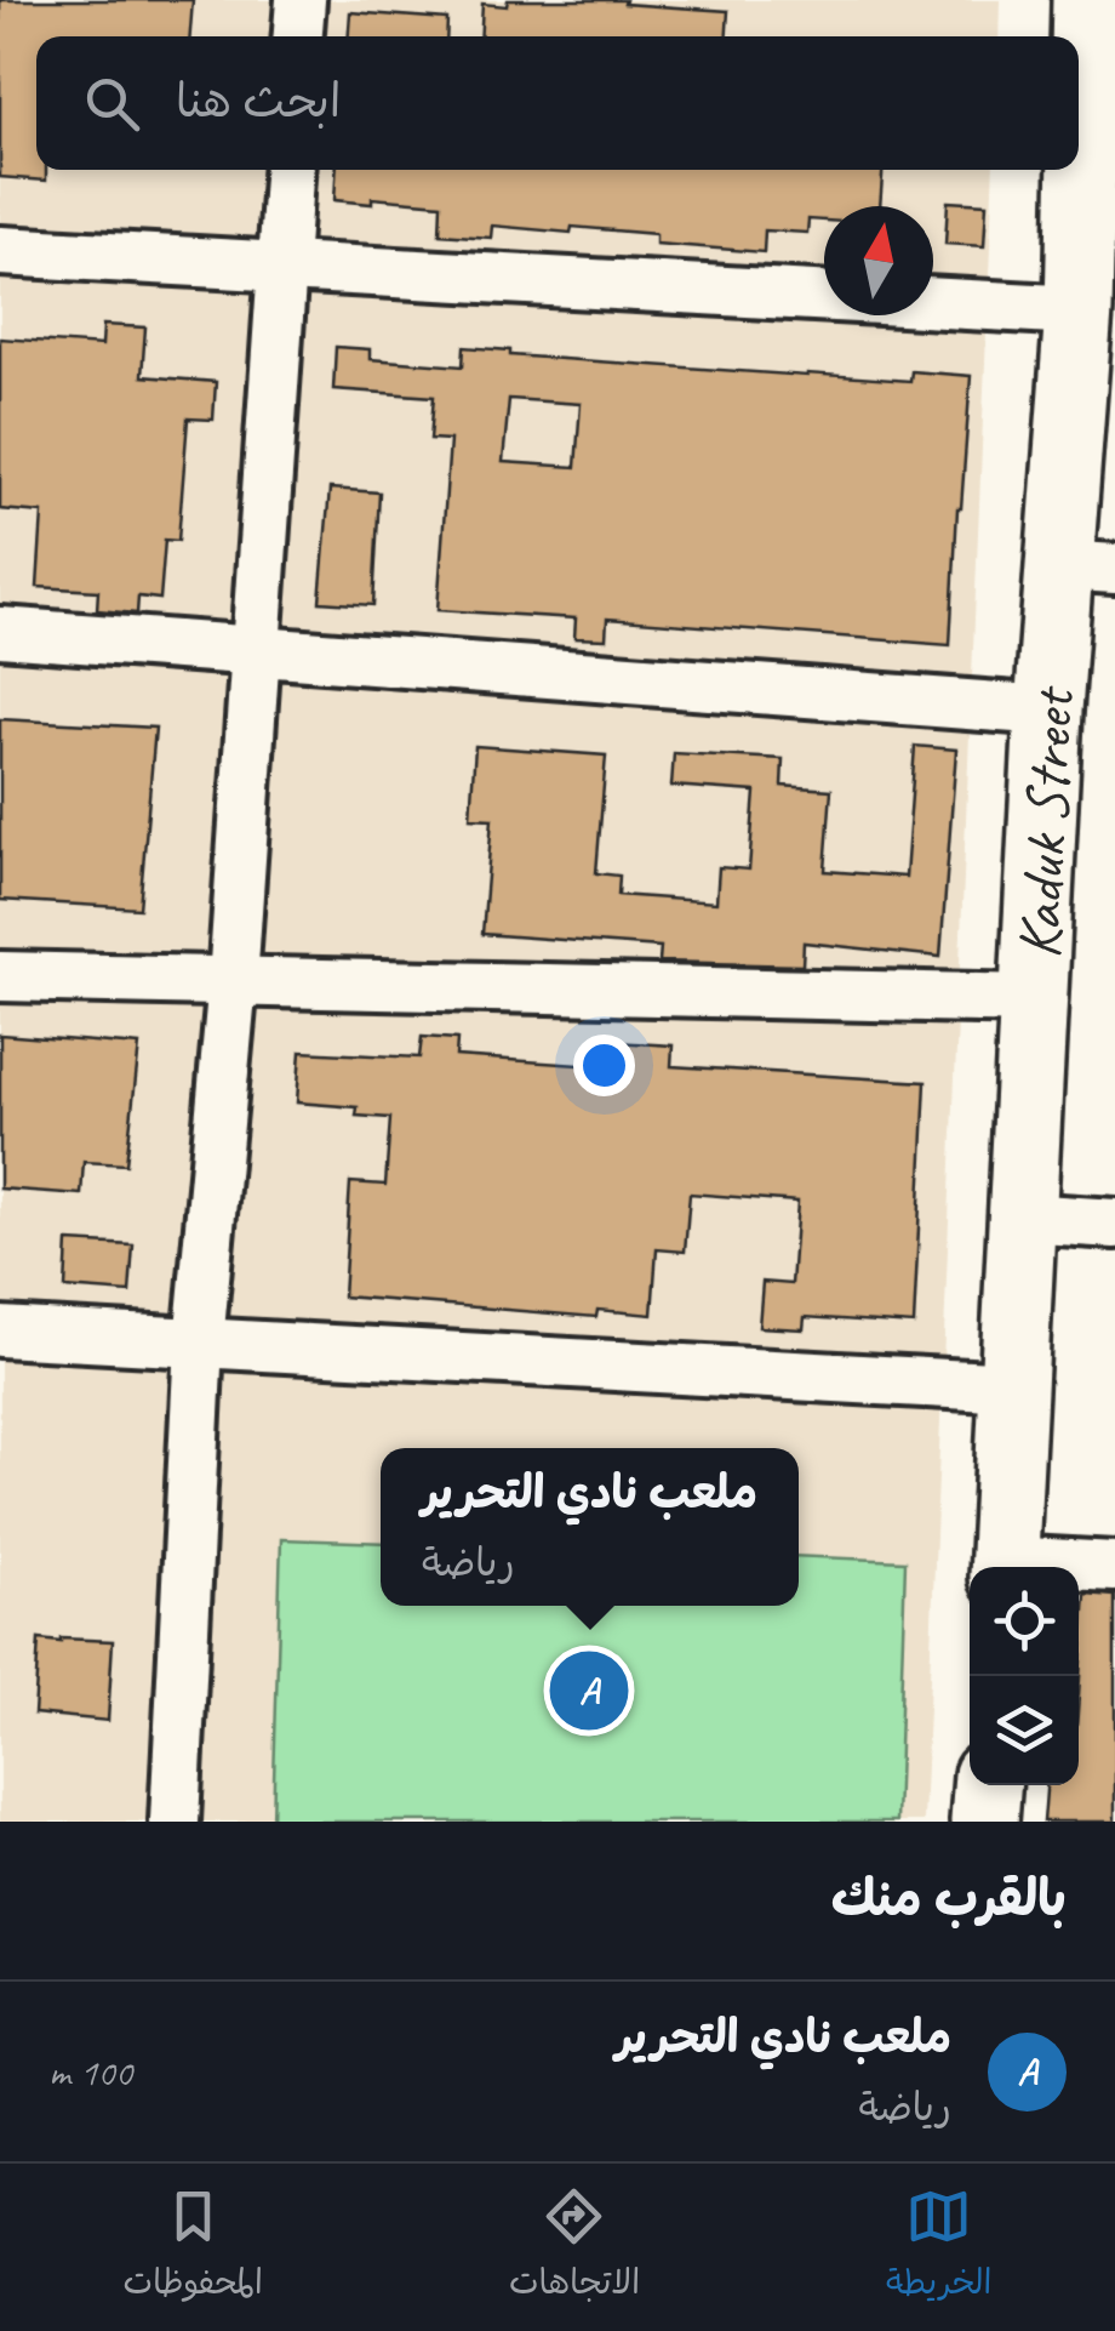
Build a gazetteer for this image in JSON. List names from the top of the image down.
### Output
{
  "streets": {
    "street": ["Kaduk Street"]
  },
  "north": "top",
  "page": {
    "search": "ابحث هنا",
    "popup": ["ملعب نادي التحرير", "رياضة"],
    "pins": "A",
    "heading": "بالقرب منك",
    "list": [
      {
        "mark": "A",
        "name": "ملعب نادي التحرير",
        "note": "رياضة",
        "value": "100 m"
      }
    ],
    "nav": ["الخريطة", "الاتجاهات", "المحفوظات"]
  }
}
